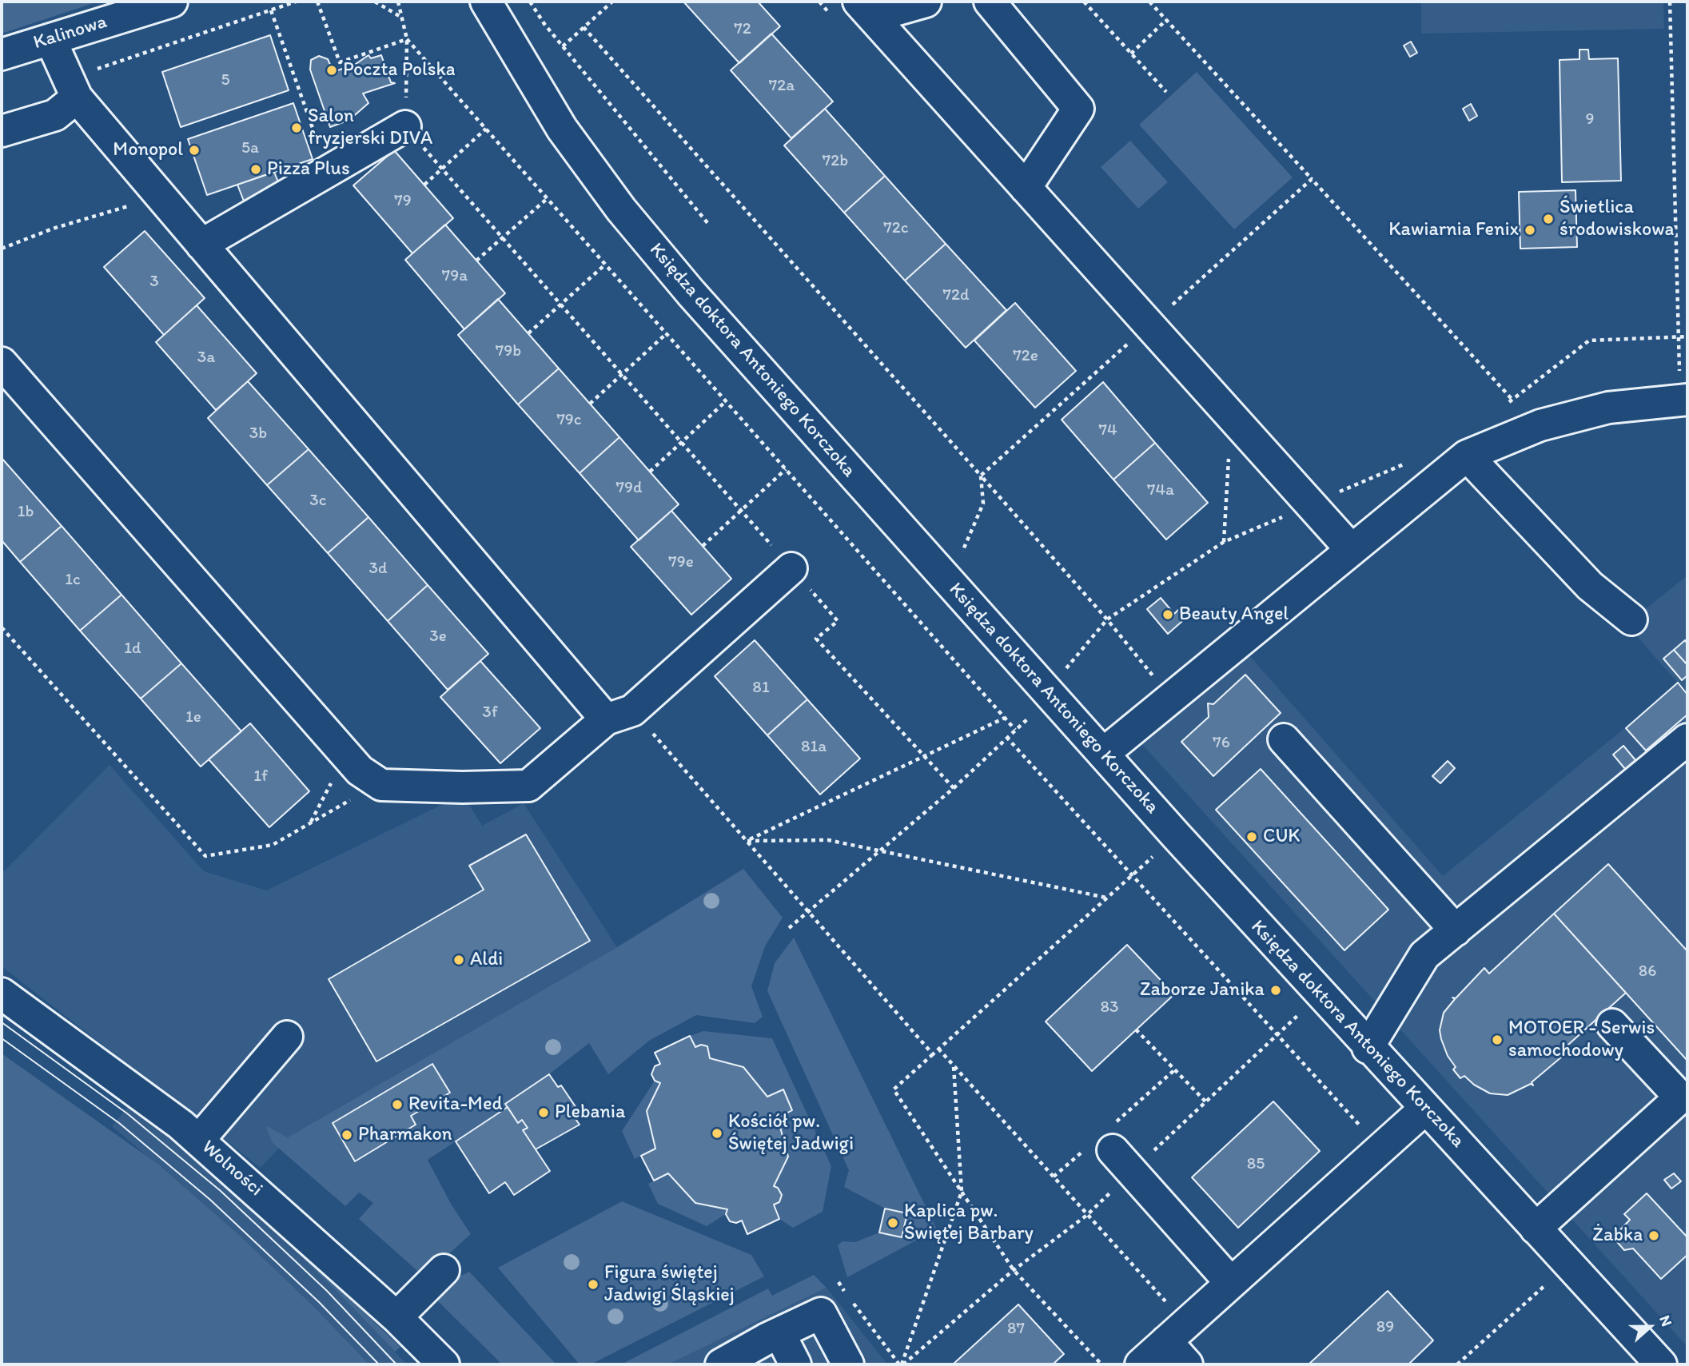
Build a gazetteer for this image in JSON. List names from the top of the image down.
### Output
{
  "streets": {
    "street": ["Kalinowa", "Księdza doktora Antoniego Korczoka", "Wolności"]
  },
  "places": [
    "Poczta Polska",
    "Salon fryzjerski DIVA",
    "Monopol",
    "Pizza Plus",
    "Świetlica środowiskowa",
    "Kawiarnia Fenix",
    "Beauty Angel",
    "CUK",
    "Aldi",
    "Zaborze Janika",
    "MOTOER - Serwis samochodowy",
    "Revita-Med",
    "Plebania",
    "Kościół pw. Świętej Jadwigi",
    "Pharmakon",
    "Kaplica pw. Świętej Barbary",
    "Żabka",
    "Figura świętej Jadwigi Śląskiej"
  ],
  "house_numbers": [
    "72",
    "5",
    "72a",
    "9",
    "5a",
    "72b",
    "79",
    "72c",
    "79a",
    "3",
    "72d",
    "79b",
    "72e",
    "3a",
    "79c",
    "74",
    "3b",
    "79d",
    "74a",
    "3c",
    "1b",
    "79e",
    "3d",
    "1c",
    "3e",
    "1d",
    "81",
    "3f",
    "1e",
    "76",
    "81a",
    "1f",
    "86",
    "83",
    "85",
    "89",
    "87"
  ],
  "north": "right"
}
